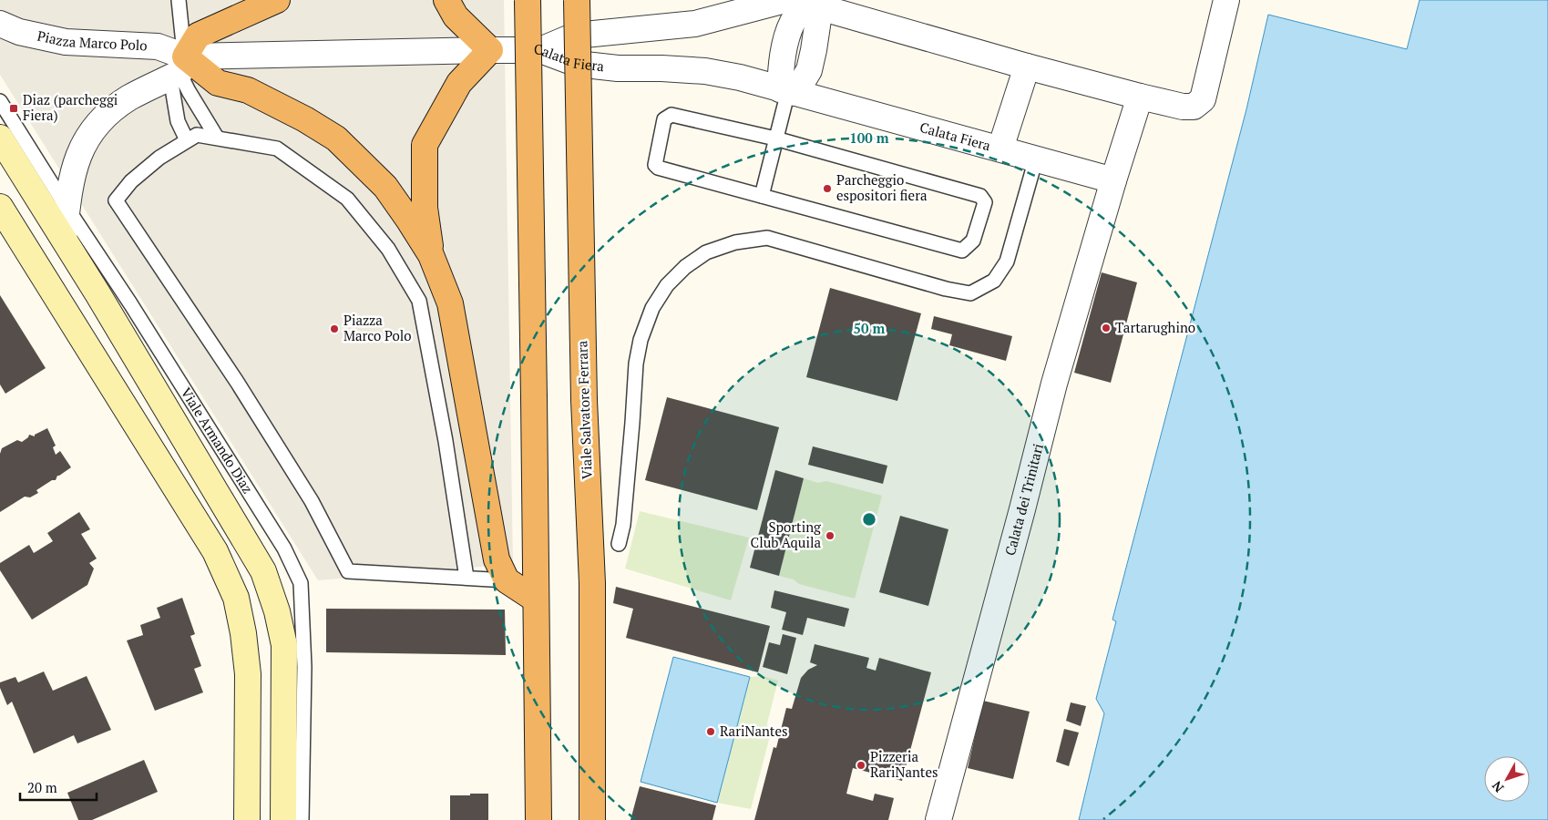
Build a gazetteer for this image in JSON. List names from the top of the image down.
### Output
{
  "streets": {
    "highway": ["Viale Salvatore Ferrara"],
    "main road": ["Viale Armando Diaz"],
    "street": ["Piazza Marco Polo", "Calata Fiera", "Calata dei Trinitari"]
  },
  "crossings": [
    ["Piazza Marco Polo", "Calata Fiera"],
    ["Piazza Marco Polo", "Viale Armando Diaz"],
    ["Calata Fiera", "Calata dei Trinitari"]
  ],
  "places": {
    "transit": ["Diaz (parcheggi Fiera)"],
    "other": [
      "Parcheggio espositori fiera",
      "Tartarughino",
      "Piazza Marco Polo",
      "Sporting Club Aquila",
      "RariNantes",
      "Pizzeria RariNantes"
    ]
  },
  "scale_bar": "20 m",
  "north": "bottom left",
  "rings": ["100 m", "50 m"]
}
